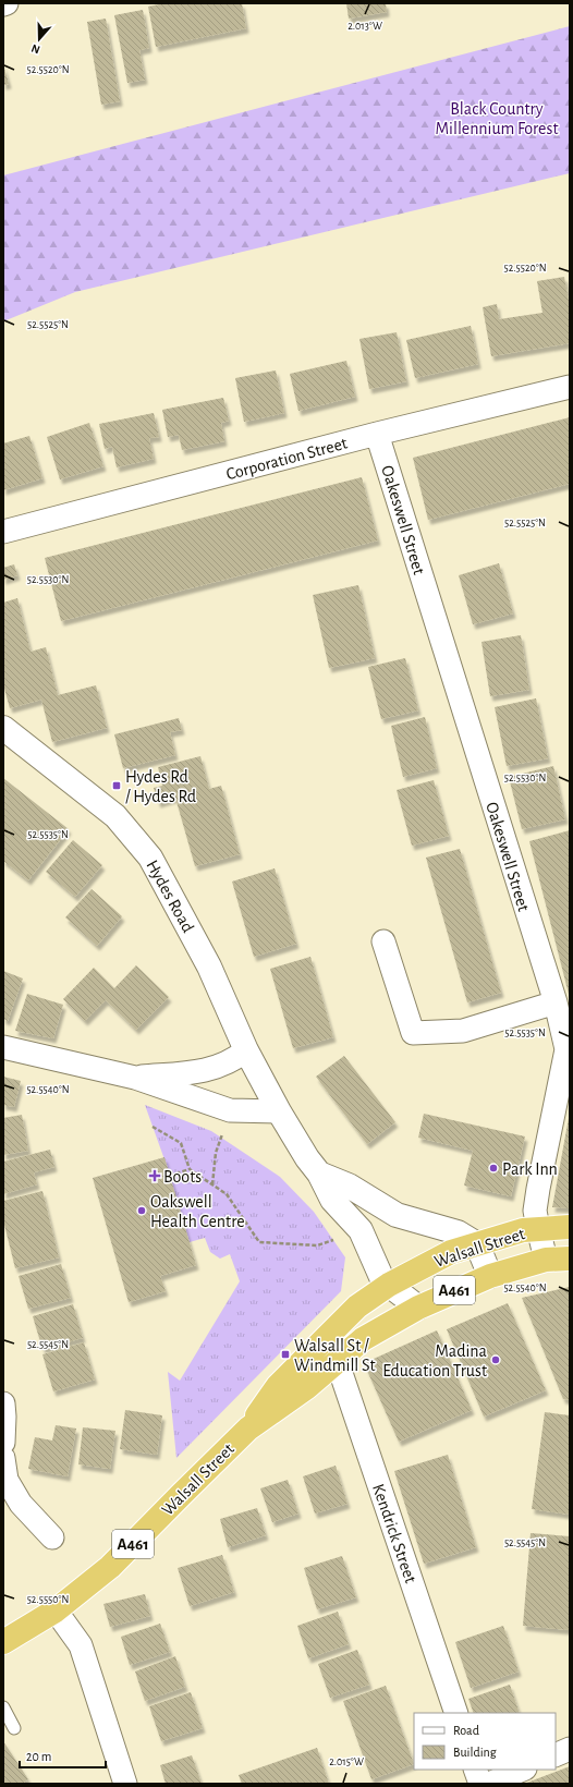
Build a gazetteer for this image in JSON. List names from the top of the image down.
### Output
{
  "streets": {
    "highway": ["Walsall Street", "A461"],
    "street": [
      "Corporation Street",
      "Oakeswell Street",
      "Hydes Road",
      "Kendrick Street"
    ]
  },
  "crossings": [
    ["Corporation Street", "Oakeswell Street"],
    ["Oakeswell Street", "Walsall Street"],
    ["Walsall Street", "Kendrick Street"]
  ],
  "parks": ["Black Country Millennium Forest"],
  "places": {
    "transit": ["Hydes Rd / Hydes Rd", "Walsall St / Windmill St"],
    "other": ["Park Inn", "Oakswell Health Centre", "Madina Education Trust"],
    "health": ["Boots"]
  },
  "legend": ["Road", "Building"],
  "scale_bar": "20 m",
  "north": "bottom",
  "coordinates": [
    "2.013°W",
    "52.5520°N",
    "52.5525°N",
    "52.5530°N",
    "52.5535°N",
    "52.5540°N",
    "52.5545°N",
    "52.5550°N",
    "2.015°W"
  ]
}
